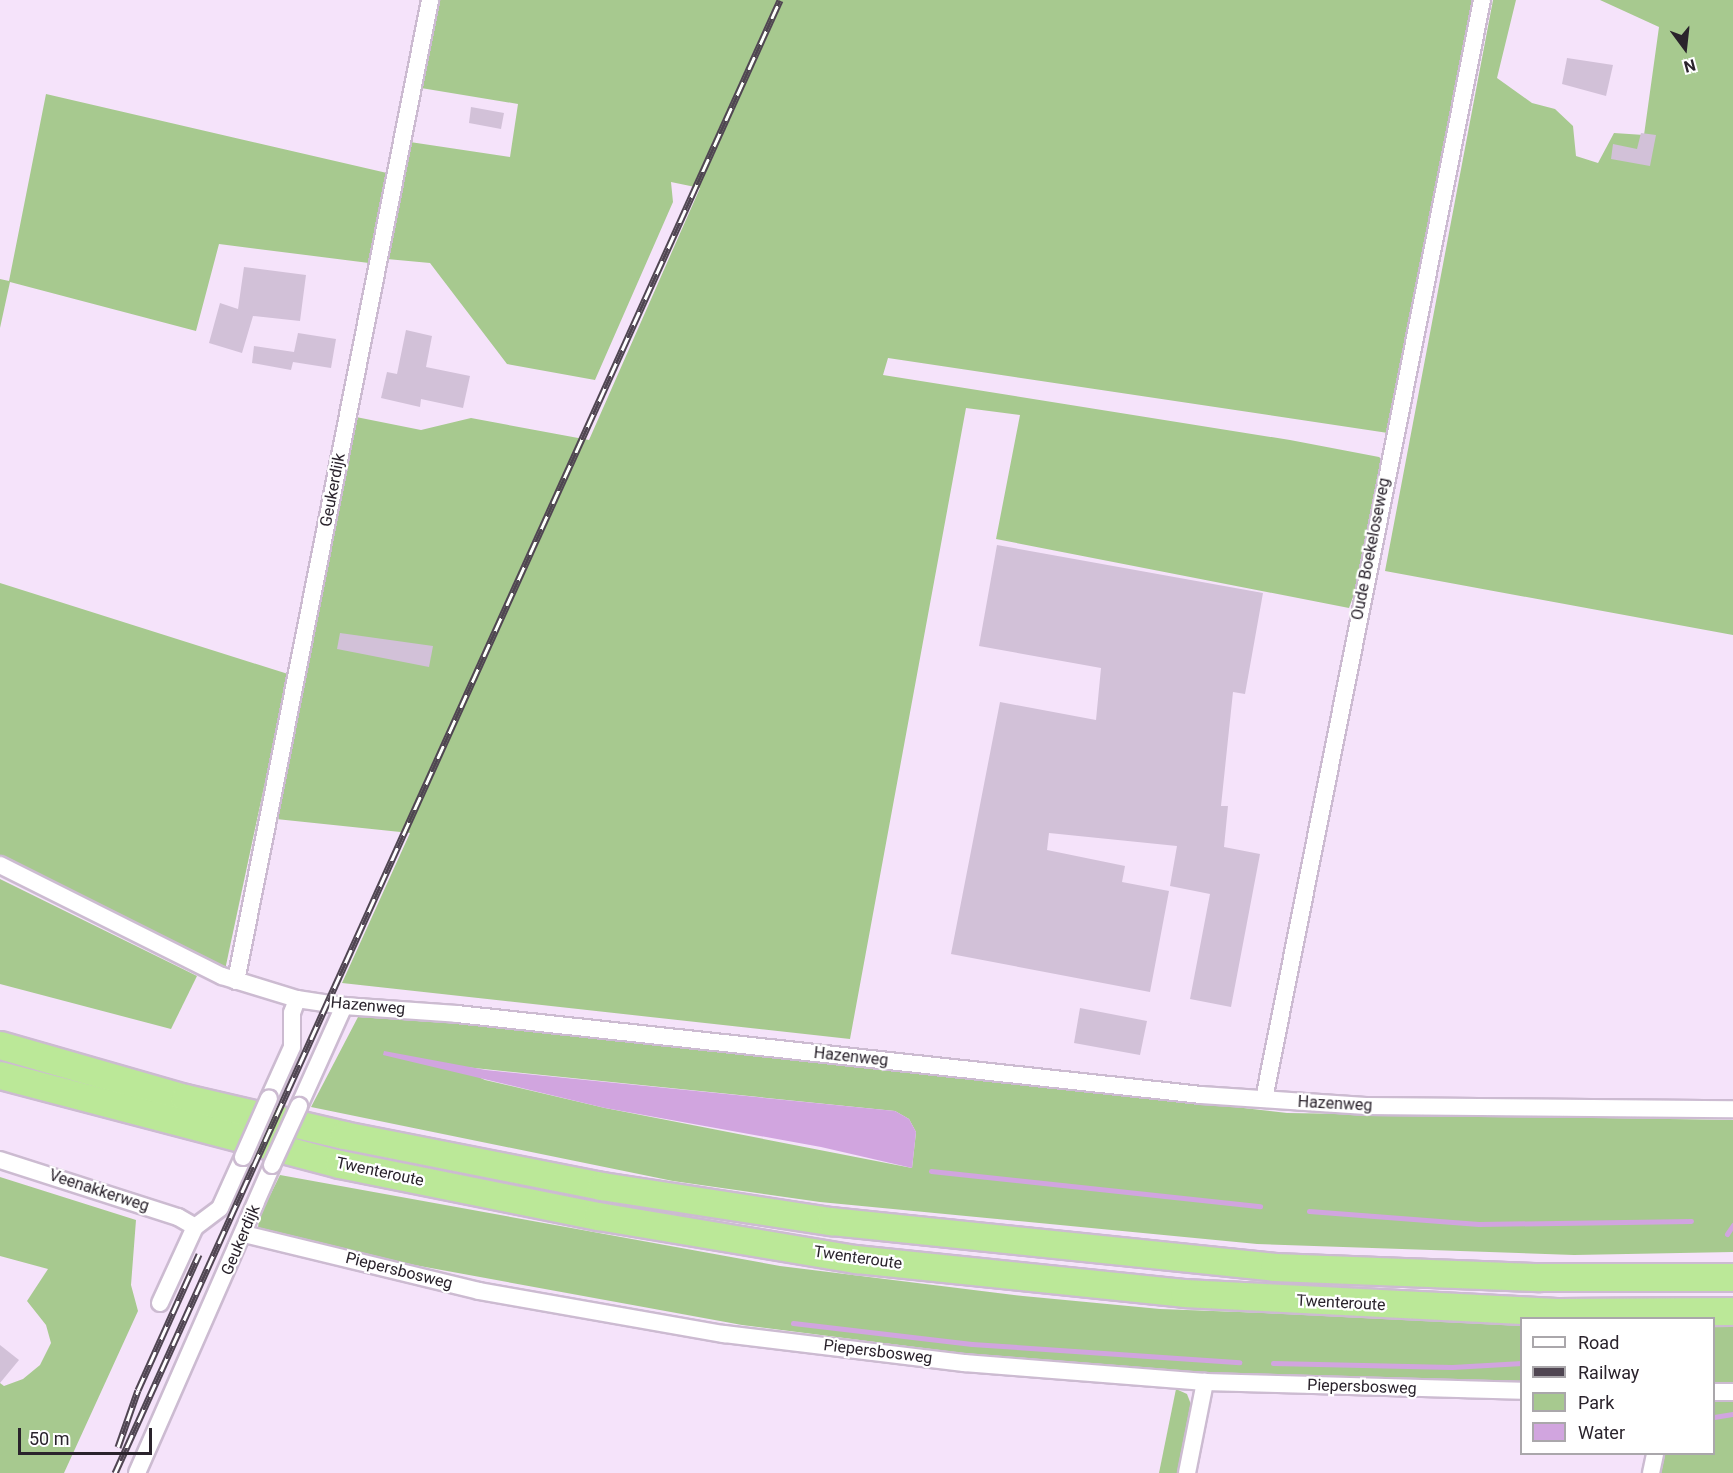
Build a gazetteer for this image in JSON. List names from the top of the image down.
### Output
{
  "streets": {
    "highway": ["Twenteroute"],
    "street": [
      "Geukerdijk",
      "Oude Boekeloseweg",
      "Hazenweg",
      "Veenakkerweg",
      "Piepersbosweg"
    ]
  },
  "crossings": [
    ["Geukerdijk", "Hazenweg"],
    ["Geukerdijk", "Veenakkerweg"],
    ["Geukerdijk", "Piepersbosweg"],
    ["Oude Boekeloseweg", "Hazenweg"]
  ],
  "legend": [
    "Road",
    "Railway",
    "Park",
    "Water"
  ],
  "scale_bar": "50 m",
  "north": "bottom"
}
